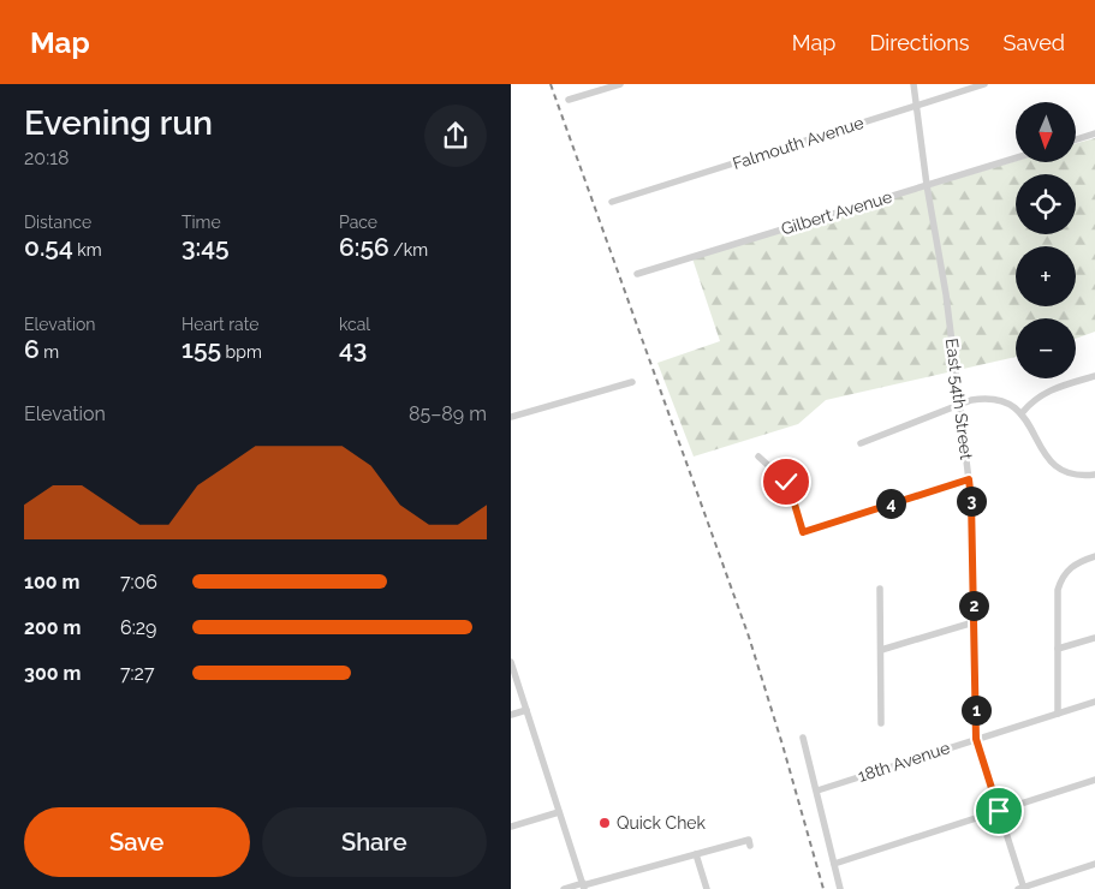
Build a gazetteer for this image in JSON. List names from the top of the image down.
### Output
{
  "streets": {
    "street": [
      "Falmouth Avenue",
      "Gilbert Avenue",
      "East 54th Street",
      "18th Avenue"
    ]
  },
  "crossings": [
    ["Falmouth Avenue", "East 54th Street"],
    ["Gilbert Avenue", "East 54th Street"],
    ["East 54th Street", "18th Avenue"]
  ],
  "places": ["Quick Chek"],
  "north": "bottom",
  "page": {
    "header": "Map",
    "nav": ["Map", "Directions", "Saved"],
    "heading": ["Evening run", "20:18"],
    "map_buttons": ["+", "−"],
    "stats": [
      ["Distance", "0.54 km"],
      ["Time", "3:45"],
      ["Pace", "6:56 /km"],
      ["Elevation", "6 m"],
      ["Heart rate", "155 bpm"],
      ["kcal", "43"]
    ],
    "chart": ["Elevation", "85–89 m"],
    "pins": [
      "3",
      "4",
      "2",
      "1"
    ],
    "list": [
      {
        "name": "100 m",
        "note": "7:06"
      },
      {
        "name": "200 m",
        "note": "6:29"
      },
      {
        "name": "300 m",
        "note": "7:27"
      }
    ],
    "buttons": ["Save", "Share"]
  }
}
